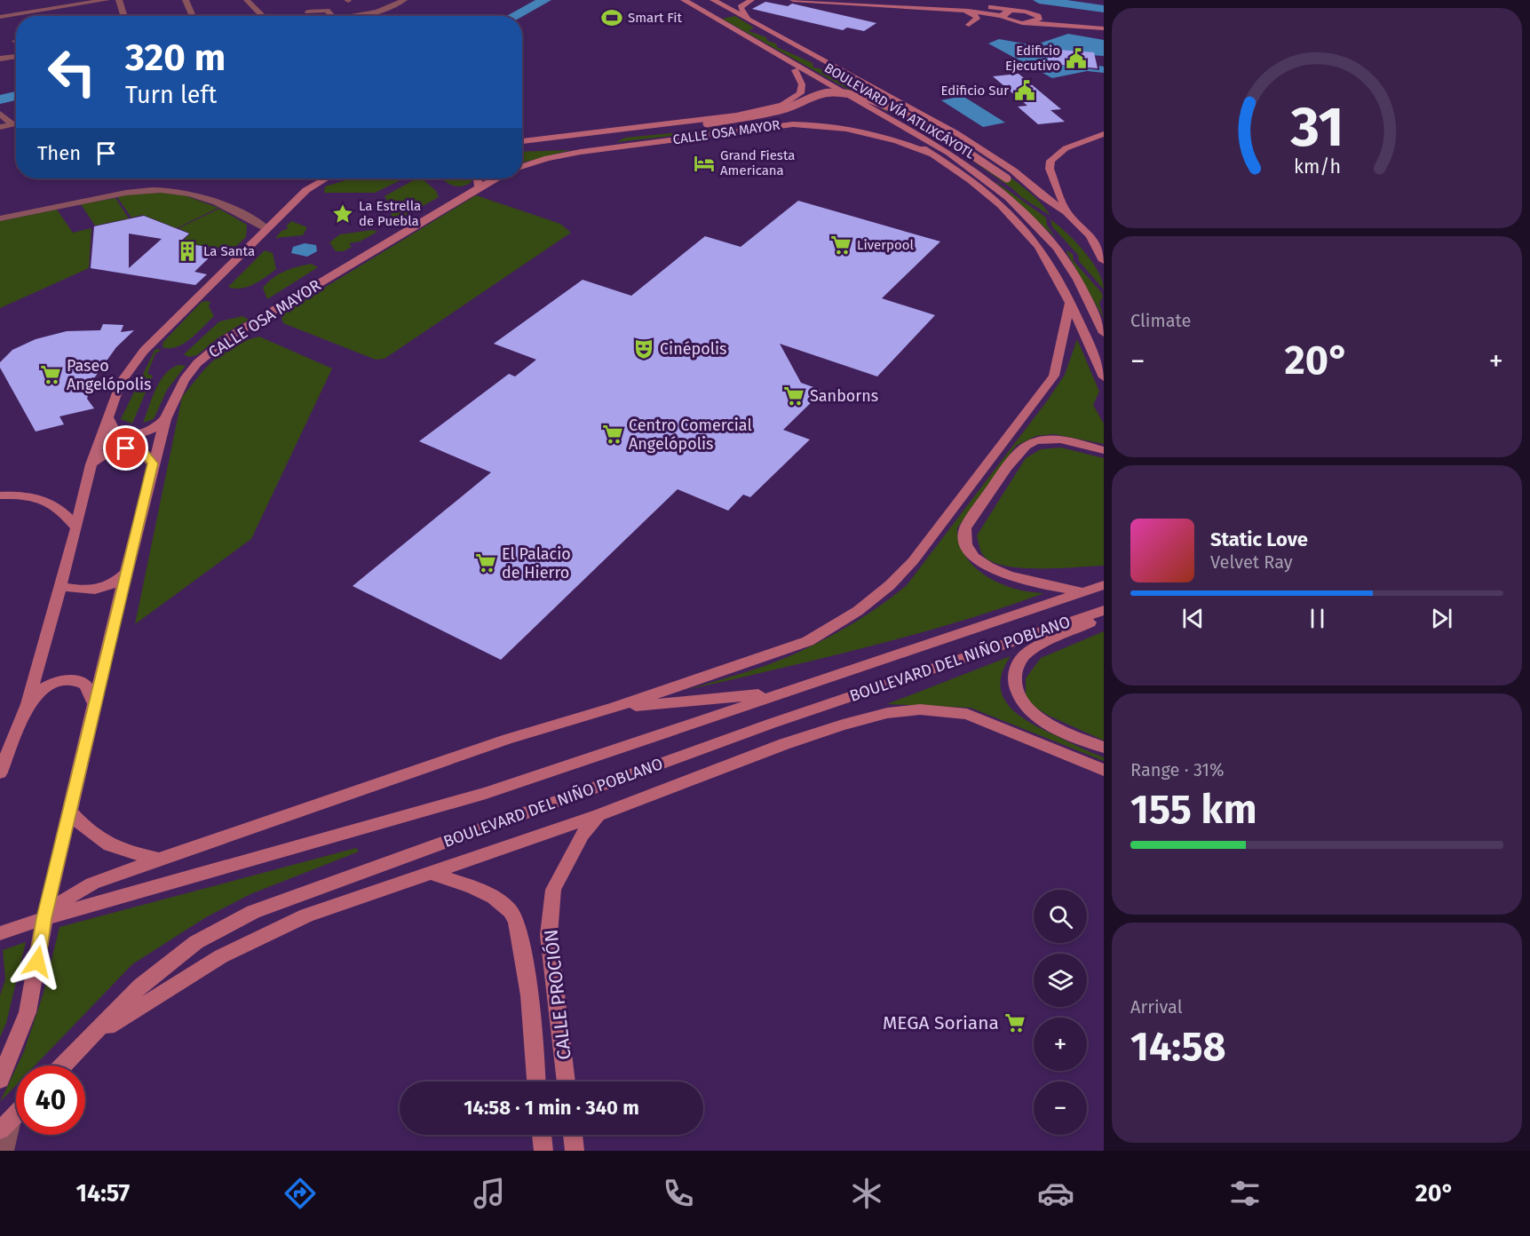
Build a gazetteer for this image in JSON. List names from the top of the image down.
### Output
{
  "streets": {
    "main road": [
      "BOULEVARD VÍA ATLIXCÁYOTL",
      "CALLE OSA MAYOR",
      "BOULEVARD DEL NIÑO POBLANO",
      "CALLE PROCIÓN"
    ]
  },
  "crossings": [
    ["CALLE OSA MAYOR", "BOULEVARD DEL NIÑO POBLANO"]
  ],
  "places": {
    "sports": ["Smart Fit"],
    "public building": ["Edificio Ejecutivo", "Edificio Sur"],
    "hotel": ["Grand Fiesta Americana"],
    "place": ["La Estrella de Puebla"],
    "supermarket": [
      "Liverpool",
      "Paseo Angelópolis",
      "Sanborns",
      "Centro Comercial Angelópolis",
      "El Palacio de Hierro",
      "MEGA Soriana"
    ],
    "building": ["La Santa"],
    "theatre": ["Cinépolis"]
  },
  "page": {
    "turn": ["320 m", "Turn left"],
    "then": "Then",
    "tile": [
      "Climate",
      ["Range · 31%", "155 km"],
      ["Arrival", "14:58"]
    ],
    "heat": ["−", "20°", "+"],
    "song": ["Static Love", "Velvet Ray"],
    "map_buttons": ["+", "−"],
    "limit": "40",
    "trip": "14:58 · 1 min · 340 m",
    "tabs": ["14:57", "20°"],
    "gauge": ["31", "km/h"]
  }
}
